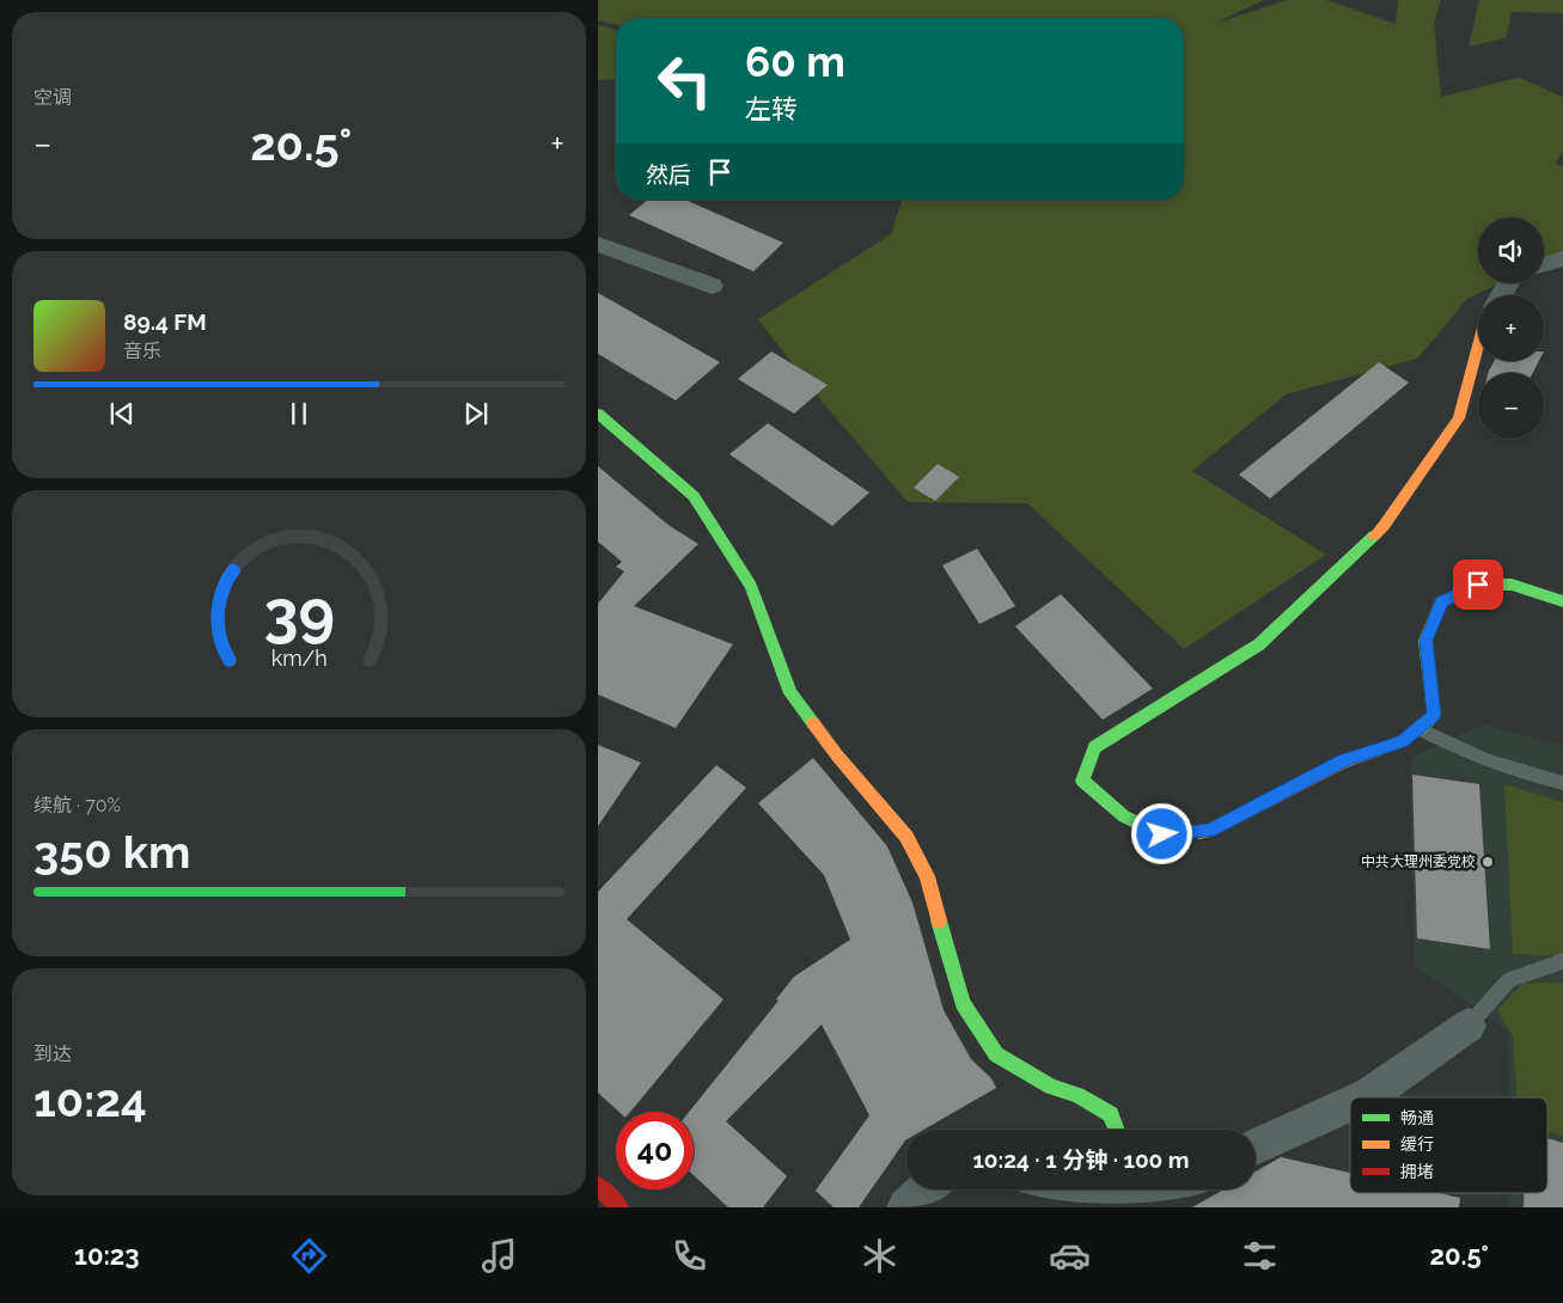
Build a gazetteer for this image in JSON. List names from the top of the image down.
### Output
{
  "places": ["中共大理州委党校"],
  "legend": ["畅通", "缓行", "拥堵"],
  "page": {
    "tile": [
      "空调",
      ["续航 · 70%", "350 km"],
      ["到达", "10:24"]
    ],
    "turn": ["60 m", "左转"],
    "heat": ["−", "20.5°", "+"],
    "then": "然后",
    "map_buttons": ["+", "−"],
    "song": ["89.4 FM", "音乐"],
    "limit": "40",
    "trip": "10:24 · 1 分钟 · 100 m",
    "tabs": ["10:23", "20.5°"],
    "gauge": ["39", "km/h"]
  }
}
